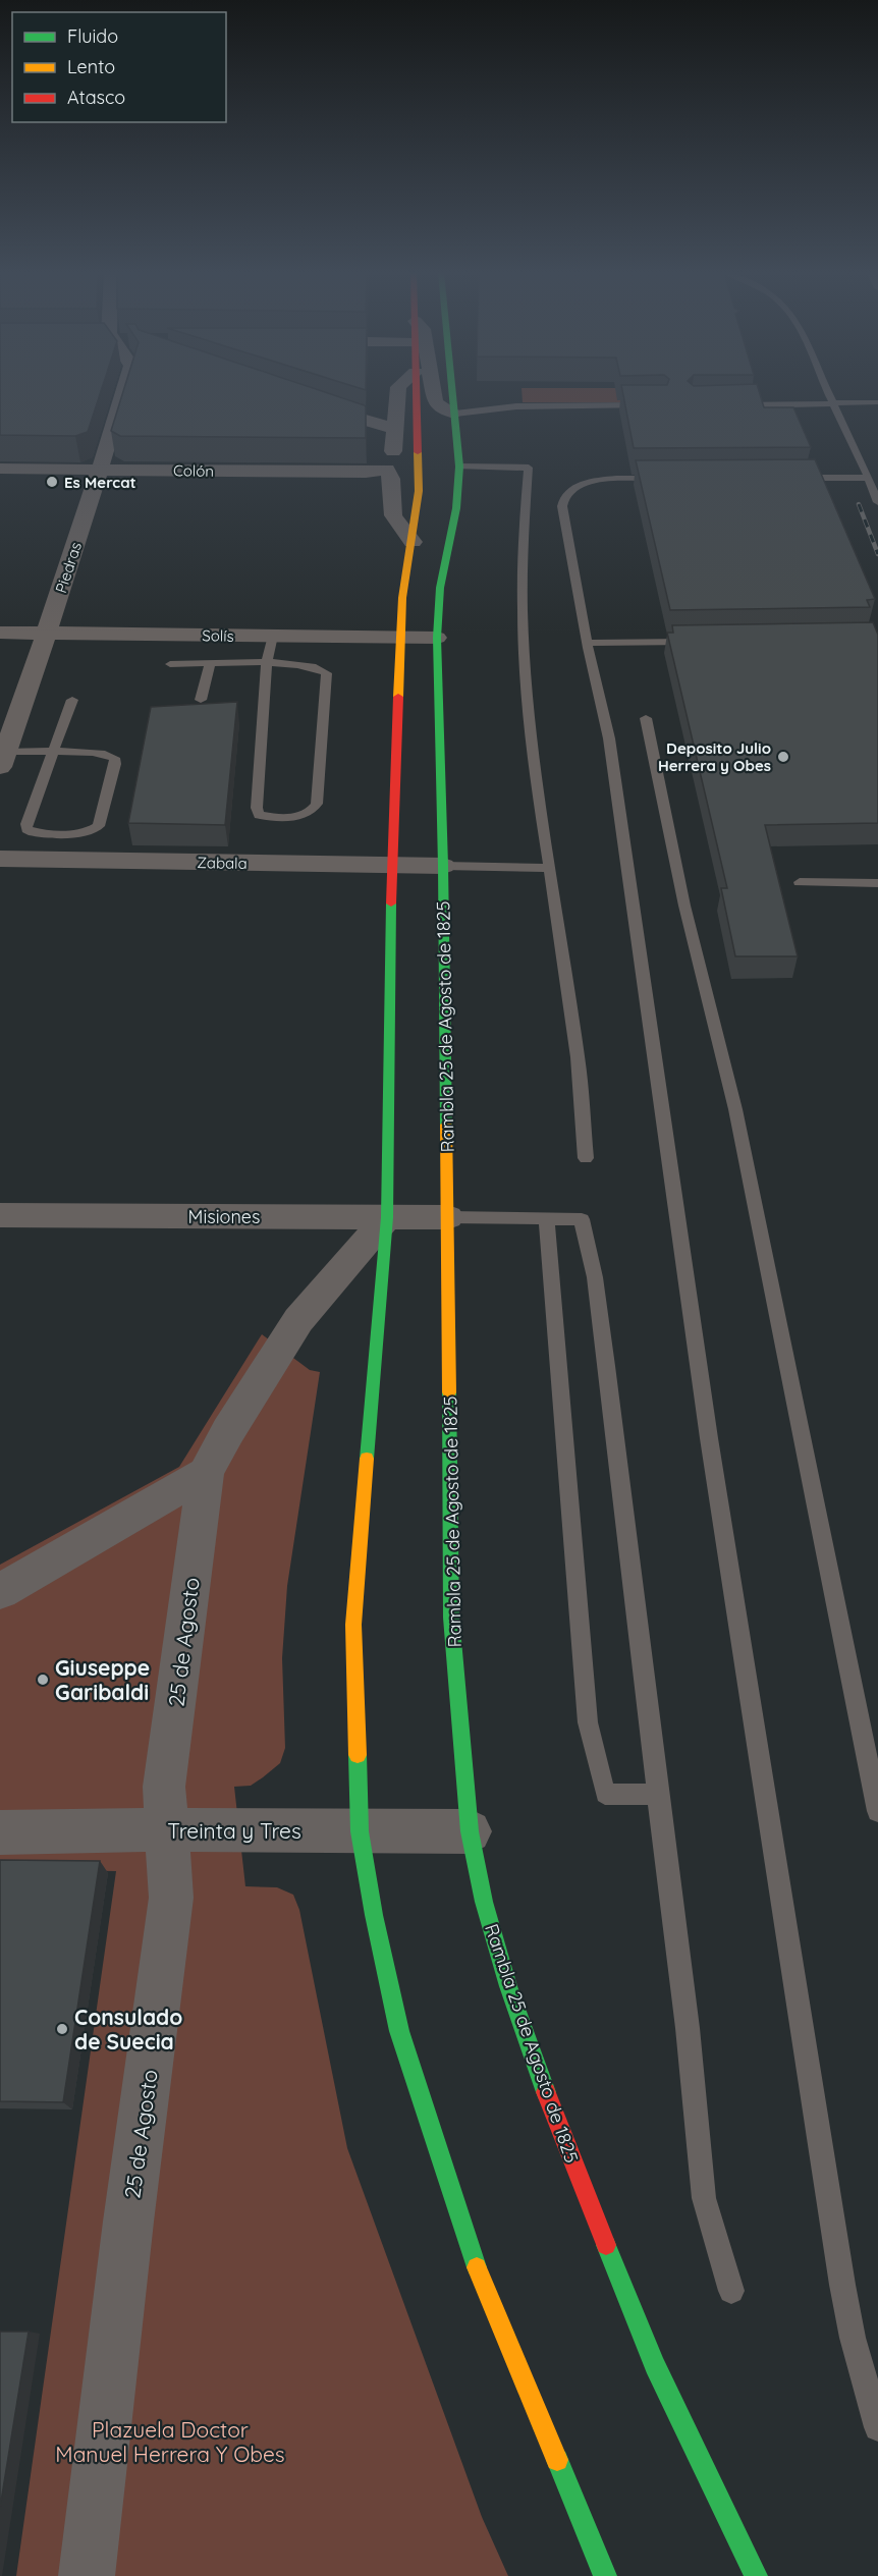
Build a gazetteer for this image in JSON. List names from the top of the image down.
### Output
{
  "streets": {
    "main road": ["Rambla 25 de Agosto de 1825"],
    "street": [
      "Colón",
      "Piedras",
      "Solís",
      "Zabala",
      "Misiones",
      "25 de Agosto",
      "Treinta y Tres"
    ]
  },
  "crossings": [
    ["Colón", "Piedras"],
    ["Piedras", "Solís"],
    ["Solís", "Rambla 25 de Agosto de 1825"],
    ["Zabala", "Rambla 25 de Agosto de 1825"],
    ["Rambla 25 de Agosto de 1825", "Misiones"],
    ["Rambla 25 de Agosto de 1825", "Treinta y Tres"],
    ["Misiones", "25 de Agosto"],
    ["25 de Agosto", "Treinta y Tres"]
  ],
  "parks": ["Plazuela Doctor Manuel Herrera Y Obes"],
  "places": [
    "Es Mercat",
    "Deposito Julio Herrera y Obes",
    "Giuseppe Garibaldi",
    "Consulado de Suecia"
  ],
  "legend": ["Fluido", "Lento", "Atasco"]
}
